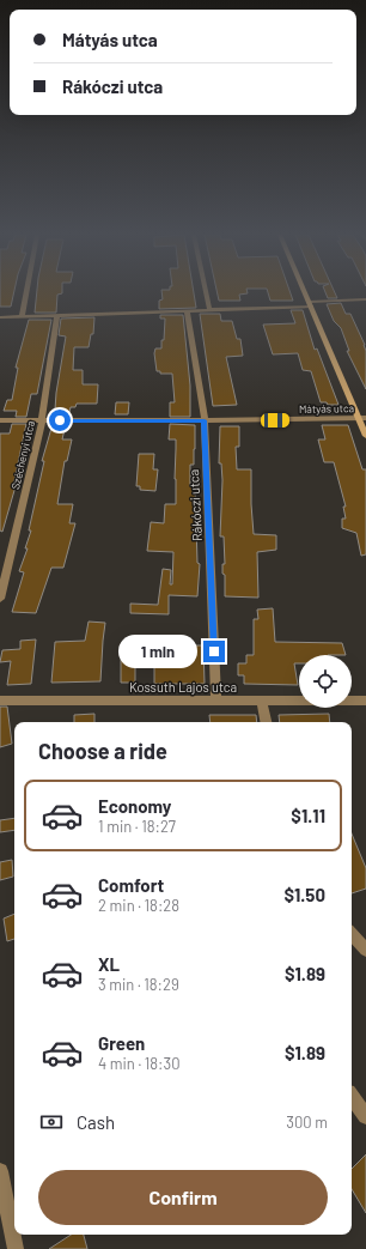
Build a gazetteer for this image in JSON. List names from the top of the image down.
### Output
{
  "streets": {
    "street": [
      "Mátyás utca",
      "Széchenyi utca",
      "Rákóczi utca",
      "Kossuth Lajos utca"
    ]
  },
  "crossings": [
    ["Mátyás utca", "Széchenyi utca"],
    ["Mátyás utca", "Rákóczi utca"],
    ["Rákóczi utca", "Kossuth Lajos utca"]
  ],
  "page": {
    "banner": ["Mátyás utca", "Rákóczi utca"],
    "bubble": "1 min",
    "heading": "Choose a ride",
    "list": [
      {
        "name": "Economy",
        "note": "1 min · 18:27",
        "value": "$1.11"
      },
      {
        "name": "Comfort",
        "note": "2 min · 18:28",
        "value": "$1.50"
      },
      {
        "name": "XL",
        "note": "3 min · 18:29",
        "value": "$1.89"
      },
      {
        "name": "Green",
        "note": "4 min · 18:30",
        "value": "$1.89"
      }
    ],
    "pay": ["Cash", "300 m"],
    "buttons": "Confirm"
  }
}
